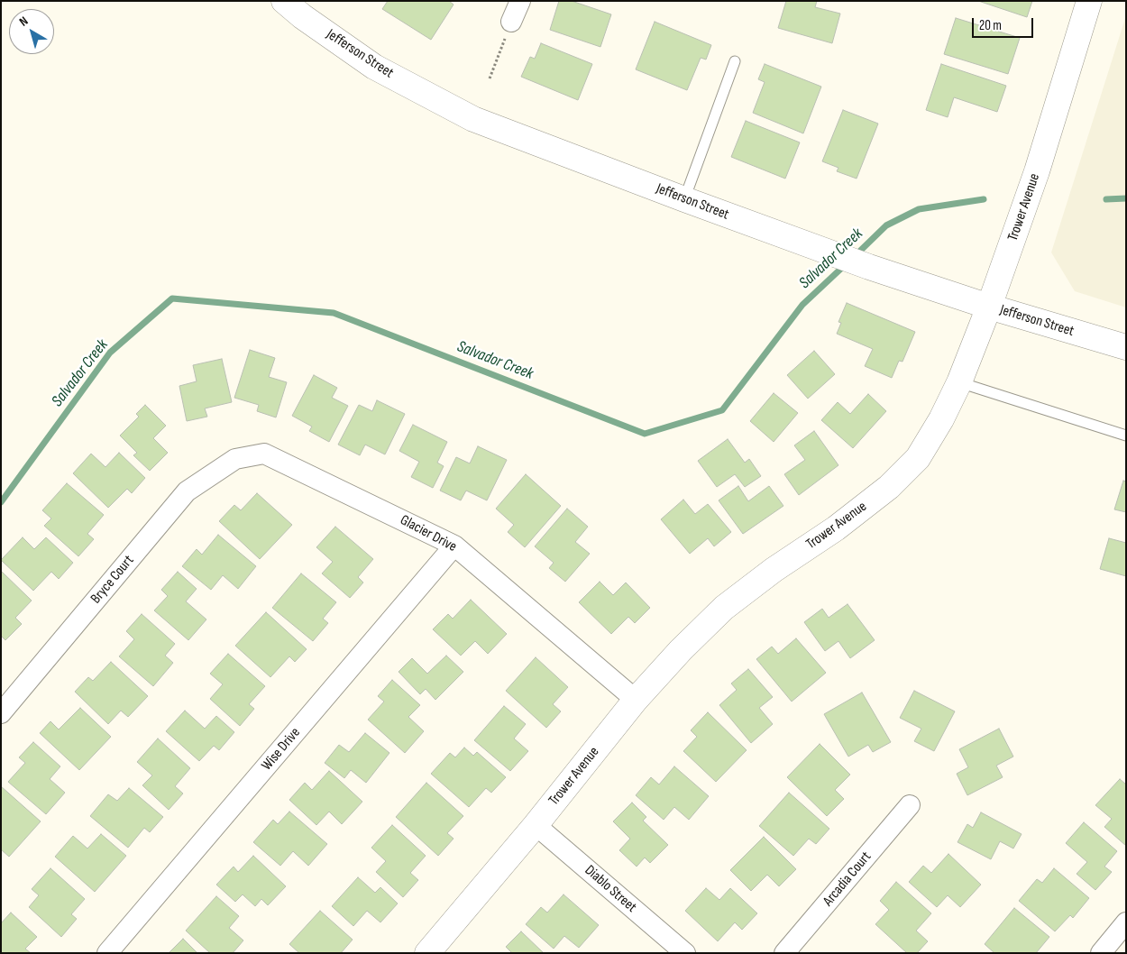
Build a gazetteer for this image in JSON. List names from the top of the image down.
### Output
{
  "streets": {
    "street": [
      "Jefferson Street",
      "Trower Avenue",
      "Glacier Drive",
      "Bryce Court",
      "Wise Drive",
      "Arcadia Court",
      "Diablo Street"
    ]
  },
  "crossings": [
    ["Jefferson Street", "Trower Avenue"],
    ["Trower Avenue", "Glacier Drive"],
    ["Trower Avenue", "Diablo Street"],
    ["Glacier Drive", "Bryce Court"],
    ["Glacier Drive", "Wise Drive"]
  ],
  "water": ["Salvador Creek"],
  "scale_bar": "20 m",
  "north": "top left"
}
